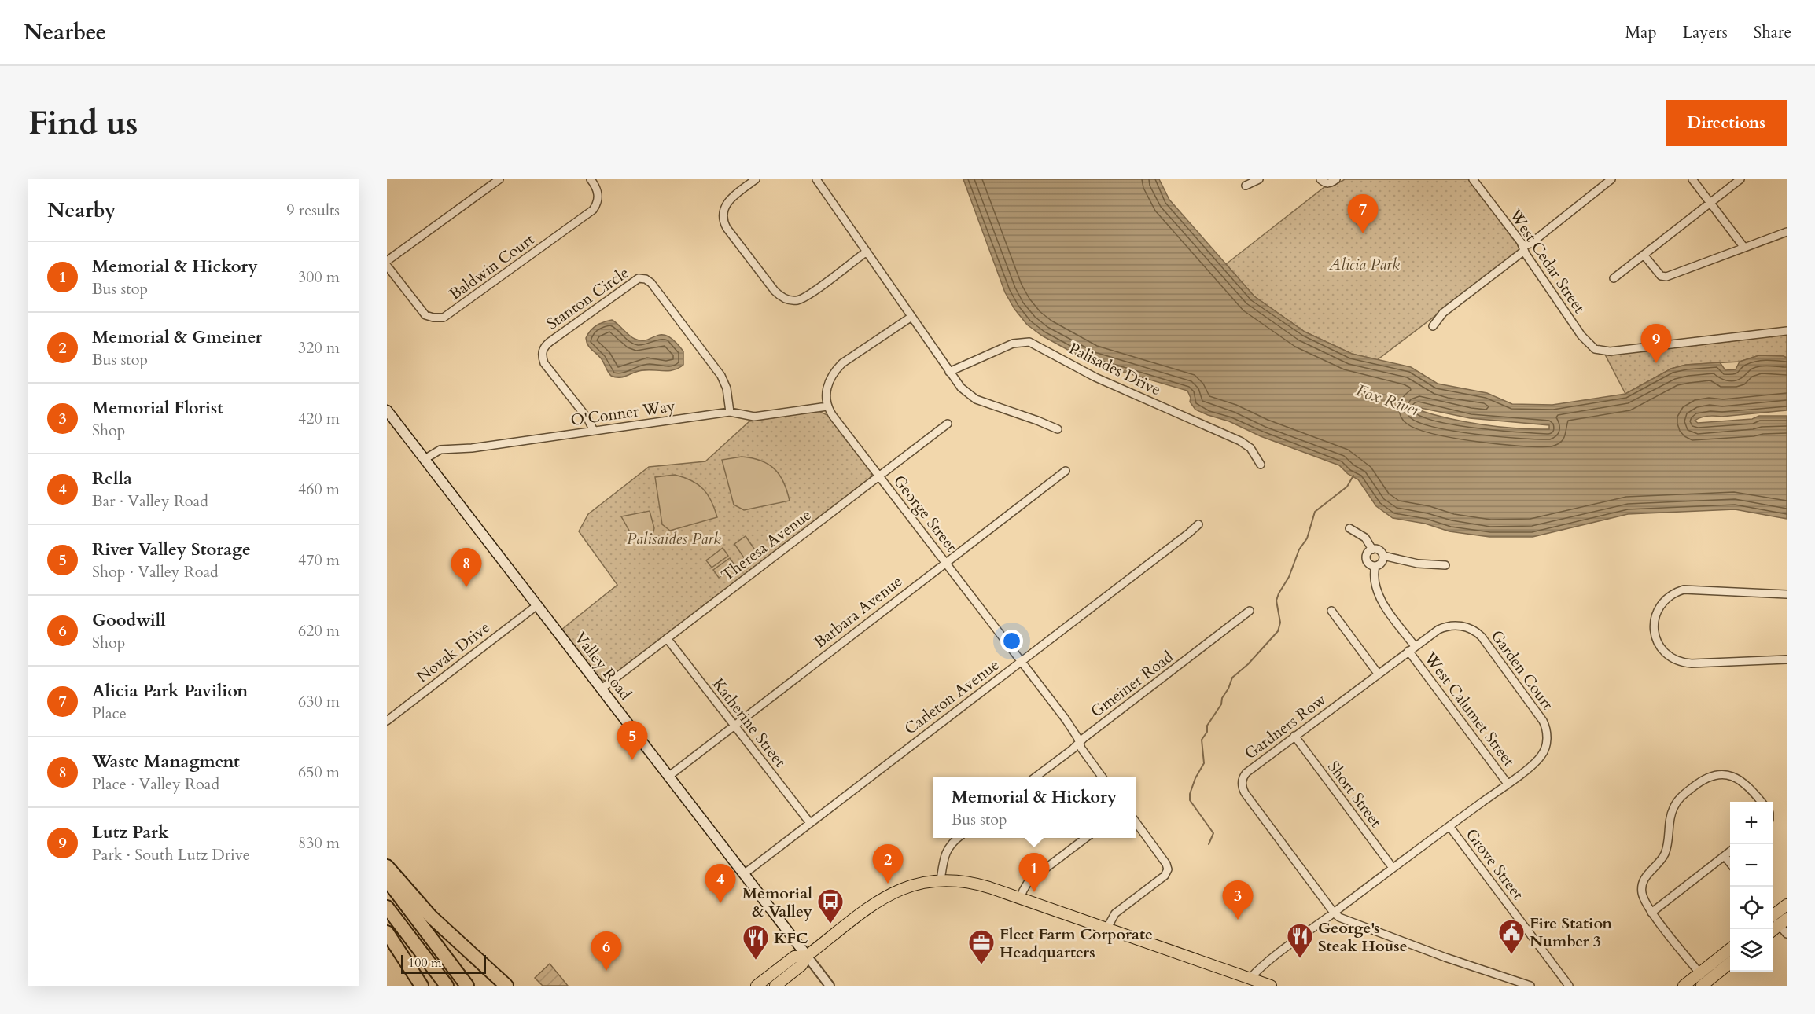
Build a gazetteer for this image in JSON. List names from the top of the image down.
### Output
{
  "streets": {
    "main road": ["Valley Road"],
    "street": [
      "West Cedar Street",
      "Baldwin Court",
      "Stanton Circle",
      "Palisades Drive",
      "O'Conner Way",
      "George Street",
      "Theresa Avenue",
      "Barbara Avenue",
      "Novak Drive",
      "Garden Court",
      "Gmeiner Road",
      "Carleton Avenue",
      "West Calumet Street",
      "Katherine Street",
      "Gardners Row",
      "Short Street",
      "Grove Street"
    ]
  },
  "crossings": [
    ["Stanton Circle", "O'Conner Way"],
    ["O'Conner Way", "George Street"],
    ["O'Conner Way", "Valley Road"],
    ["George Street", "Theresa Avenue"],
    ["George Street", "Barbara Avenue"],
    ["George Street", "Gmeiner Road"],
    ["George Street", "Carleton Avenue"],
    ["Theresa Avenue", "Valley Road"],
    ["Theresa Avenue", "Katherine Street"],
    ["Barbara Avenue", "Valley Road"],
    ["Barbara Avenue", "Katherine Street"],
    ["Novak Drive", "Valley Road"],
    ["Valley Road", "Carleton Avenue"],
    ["Garden Court", "West Calumet Street"],
    ["Garden Court", "Gardners Row"],
    ["Carleton Avenue", "Katherine Street"],
    ["West Calumet Street", "Gardners Row"],
    ["Gardners Row", "Short Street"]
  ],
  "water": ["Fox River"],
  "parks": ["Alicia Park", "Palisaides Park"],
  "places": {
    "bus stop": ["Memorial & Valley"],
    "public building": ["Fire Station Number 3"],
    "restaurant": ["George's Steak House", "KFC"],
    "office": ["Fleet Farm Corporate Headquarters"]
  },
  "scale_bar": "100 m",
  "page": {
    "header": "Nearbee",
    "nav": ["Map", "Layers", "Share"],
    "buttons": "Directions",
    "title": "Find us",
    "heading": ["Nearby", "9 results"],
    "pins": [
      "7",
      "9",
      "8",
      "5",
      "2",
      "1",
      "4",
      "3",
      "6"
    ],
    "list": [
      {
        "mark": "1",
        "name": "Memorial & Hickory",
        "note": "Bus stop",
        "value": "300 m"
      },
      {
        "mark": "2",
        "name": "Memorial & Gmeiner",
        "note": "Bus stop",
        "value": "320 m"
      },
      {
        "mark": "3",
        "name": "Memorial Florist",
        "note": "Shop",
        "value": "420 m"
      },
      {
        "mark": "4",
        "name": "Rella",
        "note": "Bar · Valley Road",
        "value": "460 m"
      },
      {
        "mark": "5",
        "name": "River Valley Storage",
        "note": "Shop · Valley Road",
        "value": "470 m"
      },
      {
        "mark": "6",
        "name": "Goodwill",
        "note": "Shop",
        "value": "620 m"
      },
      {
        "mark": "7",
        "name": "Alicia Park Pavilion",
        "note": "Place",
        "value": "630 m"
      },
      {
        "mark": "8",
        "name": "Waste Managment",
        "note": "Place · Valley Road",
        "value": "650 m"
      },
      {
        "mark": "9",
        "name": "Lutz Park",
        "note": "Park · South Lutz Drive",
        "value": "830 m"
      }
    ],
    "popup": ["Memorial & Hickory", "Bus stop"],
    "map_buttons": ["+", "−"],
    "scale": "100 m"
  }
}
